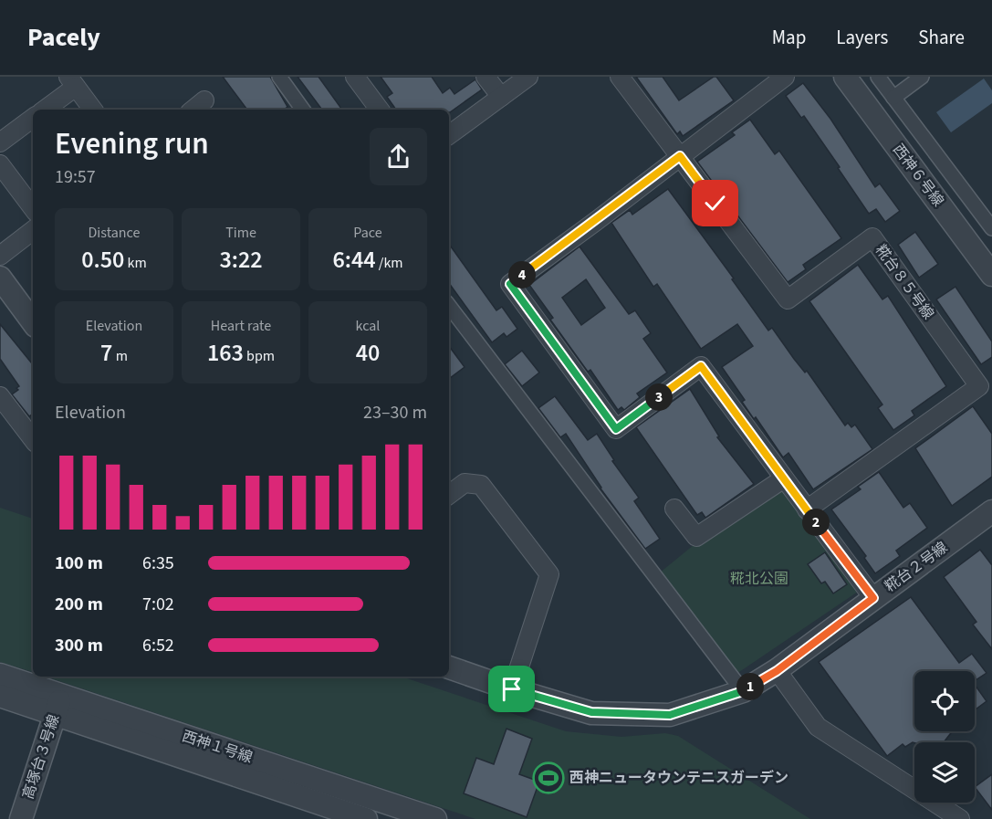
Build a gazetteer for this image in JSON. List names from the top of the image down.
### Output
{
  "streets": {
    "street": [
      "西神６号線",
      "糀台８５号線",
      "糀台２号線",
      "西神１号線",
      "高塚台３号線"
    ]
  },
  "crossings": [
    ["西神１号線", "高塚台３号線"]
  ],
  "parks": ["糀北公園"],
  "places": {
    "sports": ["西神ニュータウンテニスガーデン"]
  },
  "page": {
    "header": "Pacely",
    "nav": ["Map", "Layers", "Share"],
    "heading": ["Evening run", "19:57"],
    "stats": [
      ["Distance", "0.50 km"],
      ["Time", "3:22"],
      ["Pace", "6:44 /km"],
      ["Elevation", "7 m"],
      ["Heart rate", "163 bpm"],
      ["kcal", "40"]
    ],
    "pins": [
      "4",
      "3",
      "2",
      "1"
    ],
    "chart": ["Elevation", "23–30 m"],
    "list": [
      {
        "name": "100 m",
        "note": "6:35"
      },
      {
        "name": "200 m",
        "note": "7:02"
      },
      {
        "name": "300 m",
        "note": "6:52"
      }
    ]
  }
}
